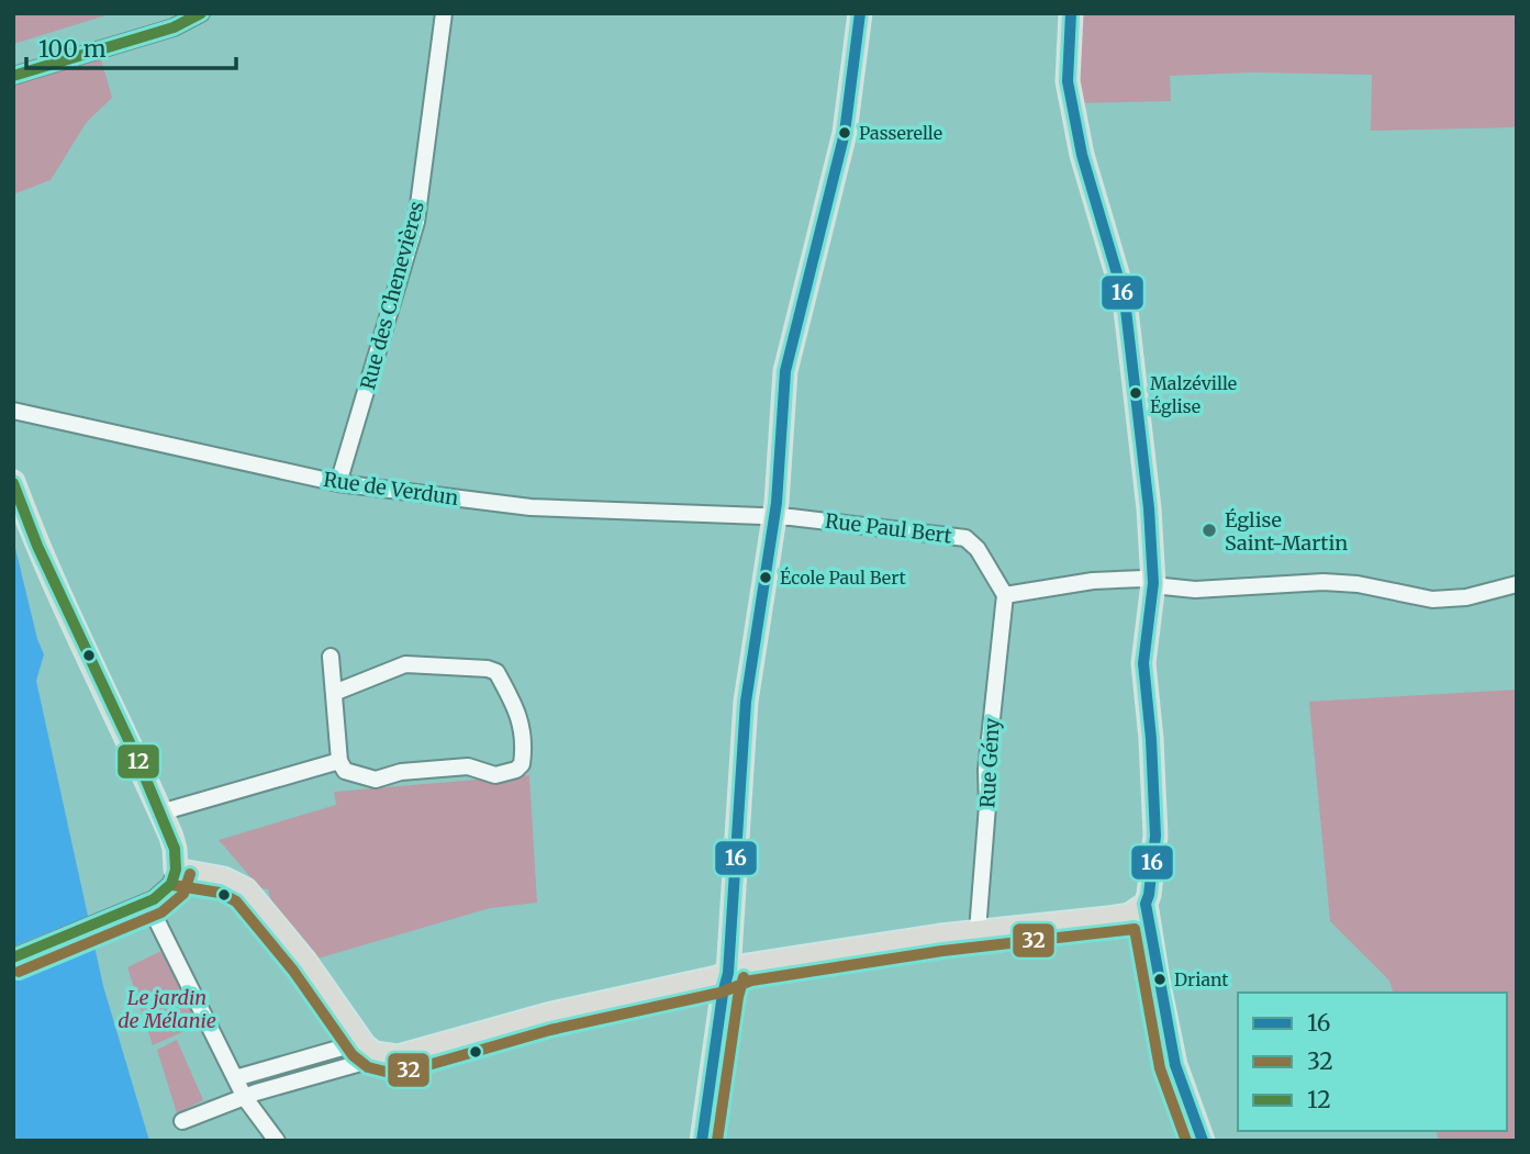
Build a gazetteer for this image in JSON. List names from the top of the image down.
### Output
{
  "streets": {
    "street": [
      "Rue des Chenevières",
      "Rue de Verdun",
      "Rue Paul Bert",
      "Rue Gény"
    ]
  },
  "crossings": [
    ["Rue des Chenevières", "Rue de Verdun"],
    ["Rue de Verdun", "Rue Paul Bert"],
    ["Rue Paul Bert", "Rue Gény"]
  ],
  "parks": ["Le jardin de Mélanie"],
  "places": [
    "Passerelle",
    "Malzéville Église",
    "Église Saint-Martin",
    "École Paul Bert",
    "Driant"
  ],
  "lines": ["transit line 16", "transit line 12", "transit line 32"],
  "legend": ["16", "32", "12"],
  "scale_bar": "100 m"
}
